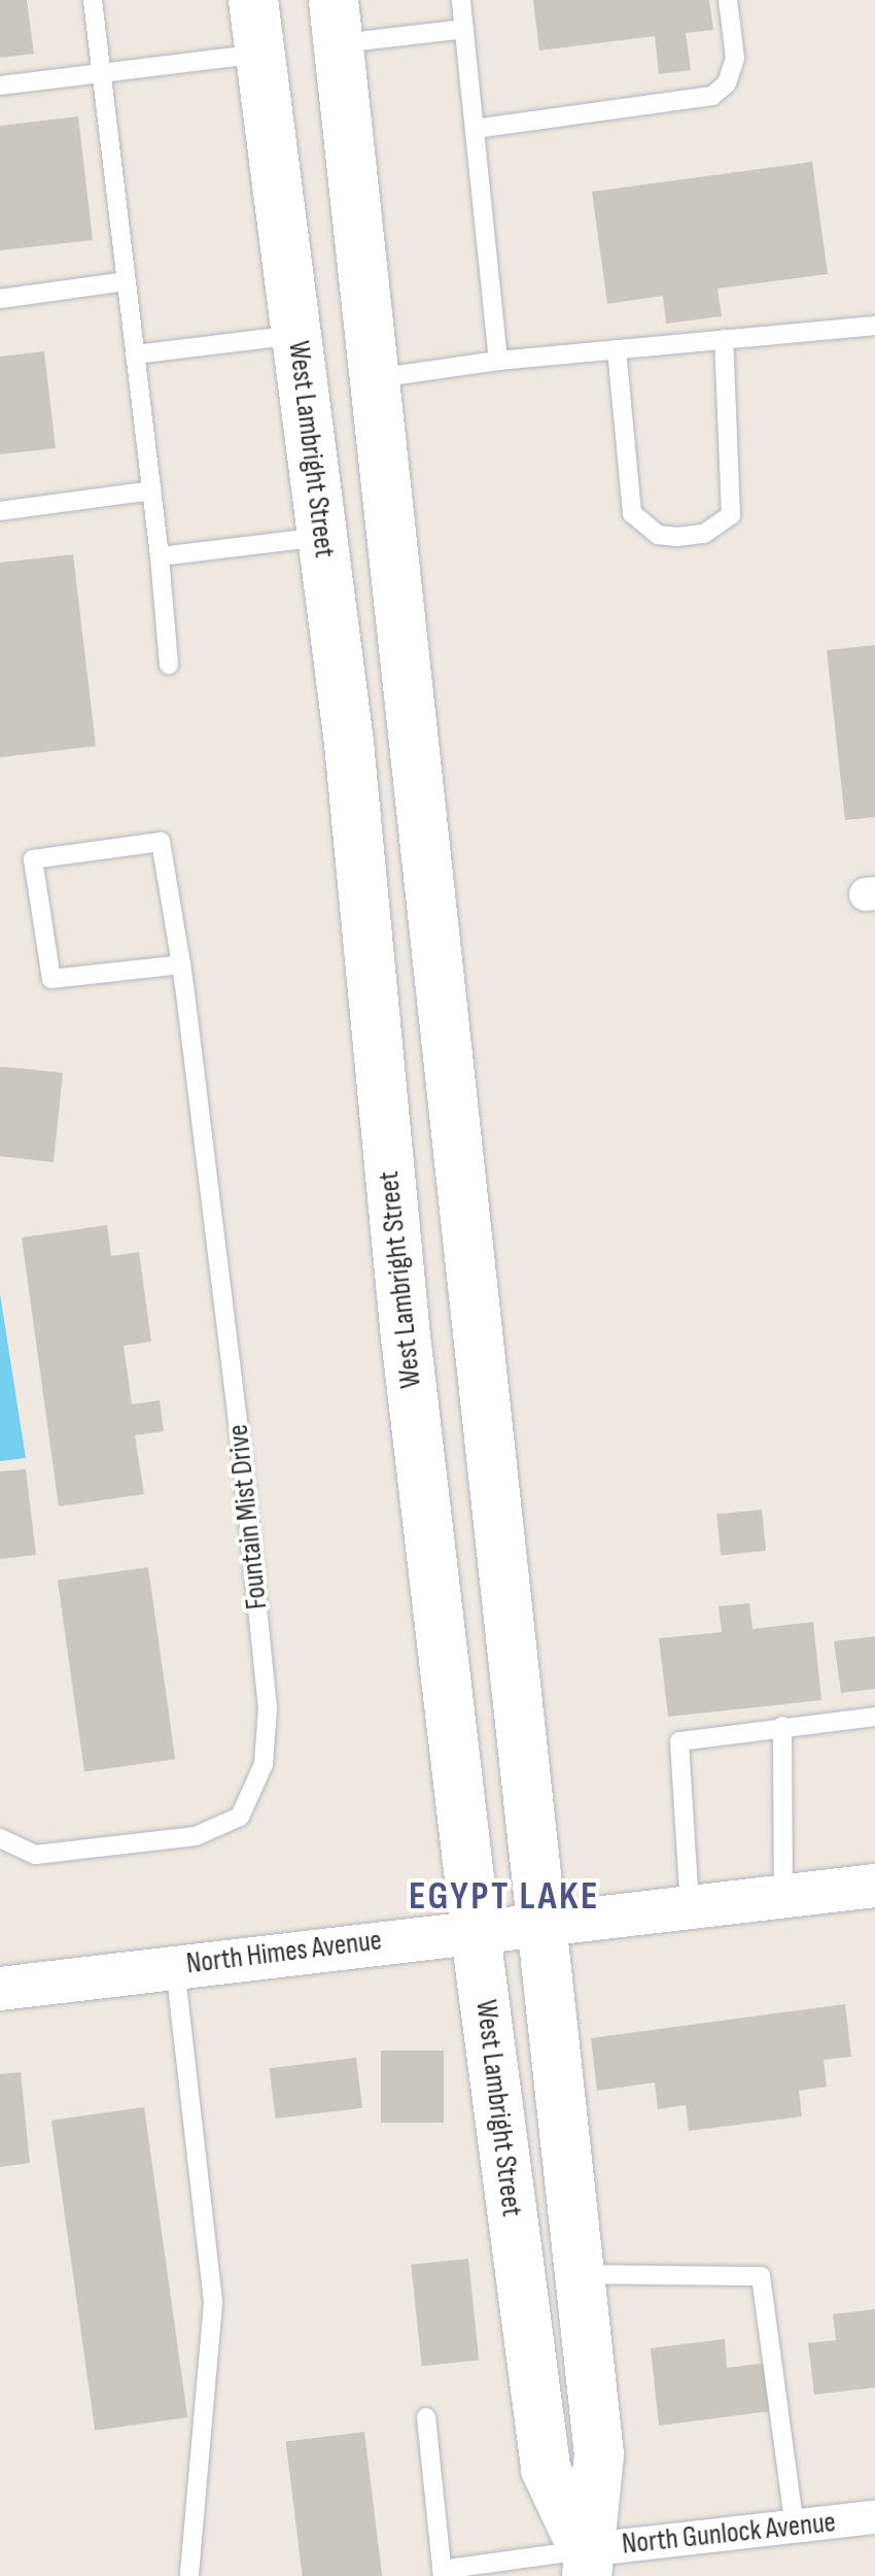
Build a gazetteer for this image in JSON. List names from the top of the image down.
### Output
{
  "streets": {
    "main road": ["West Lambright Street"],
    "street": ["North Himes Avenue", "North Gunlock Avenue"],
    "lane": ["Fountain Mist Drive"]
  },
  "crossings": [
    ["West Lambright Street", "North Himes Avenue"],
    ["West Lambright Street", "North Gunlock Avenue"]
  ],
  "districts": ["EGYPT LAKE"]
}
